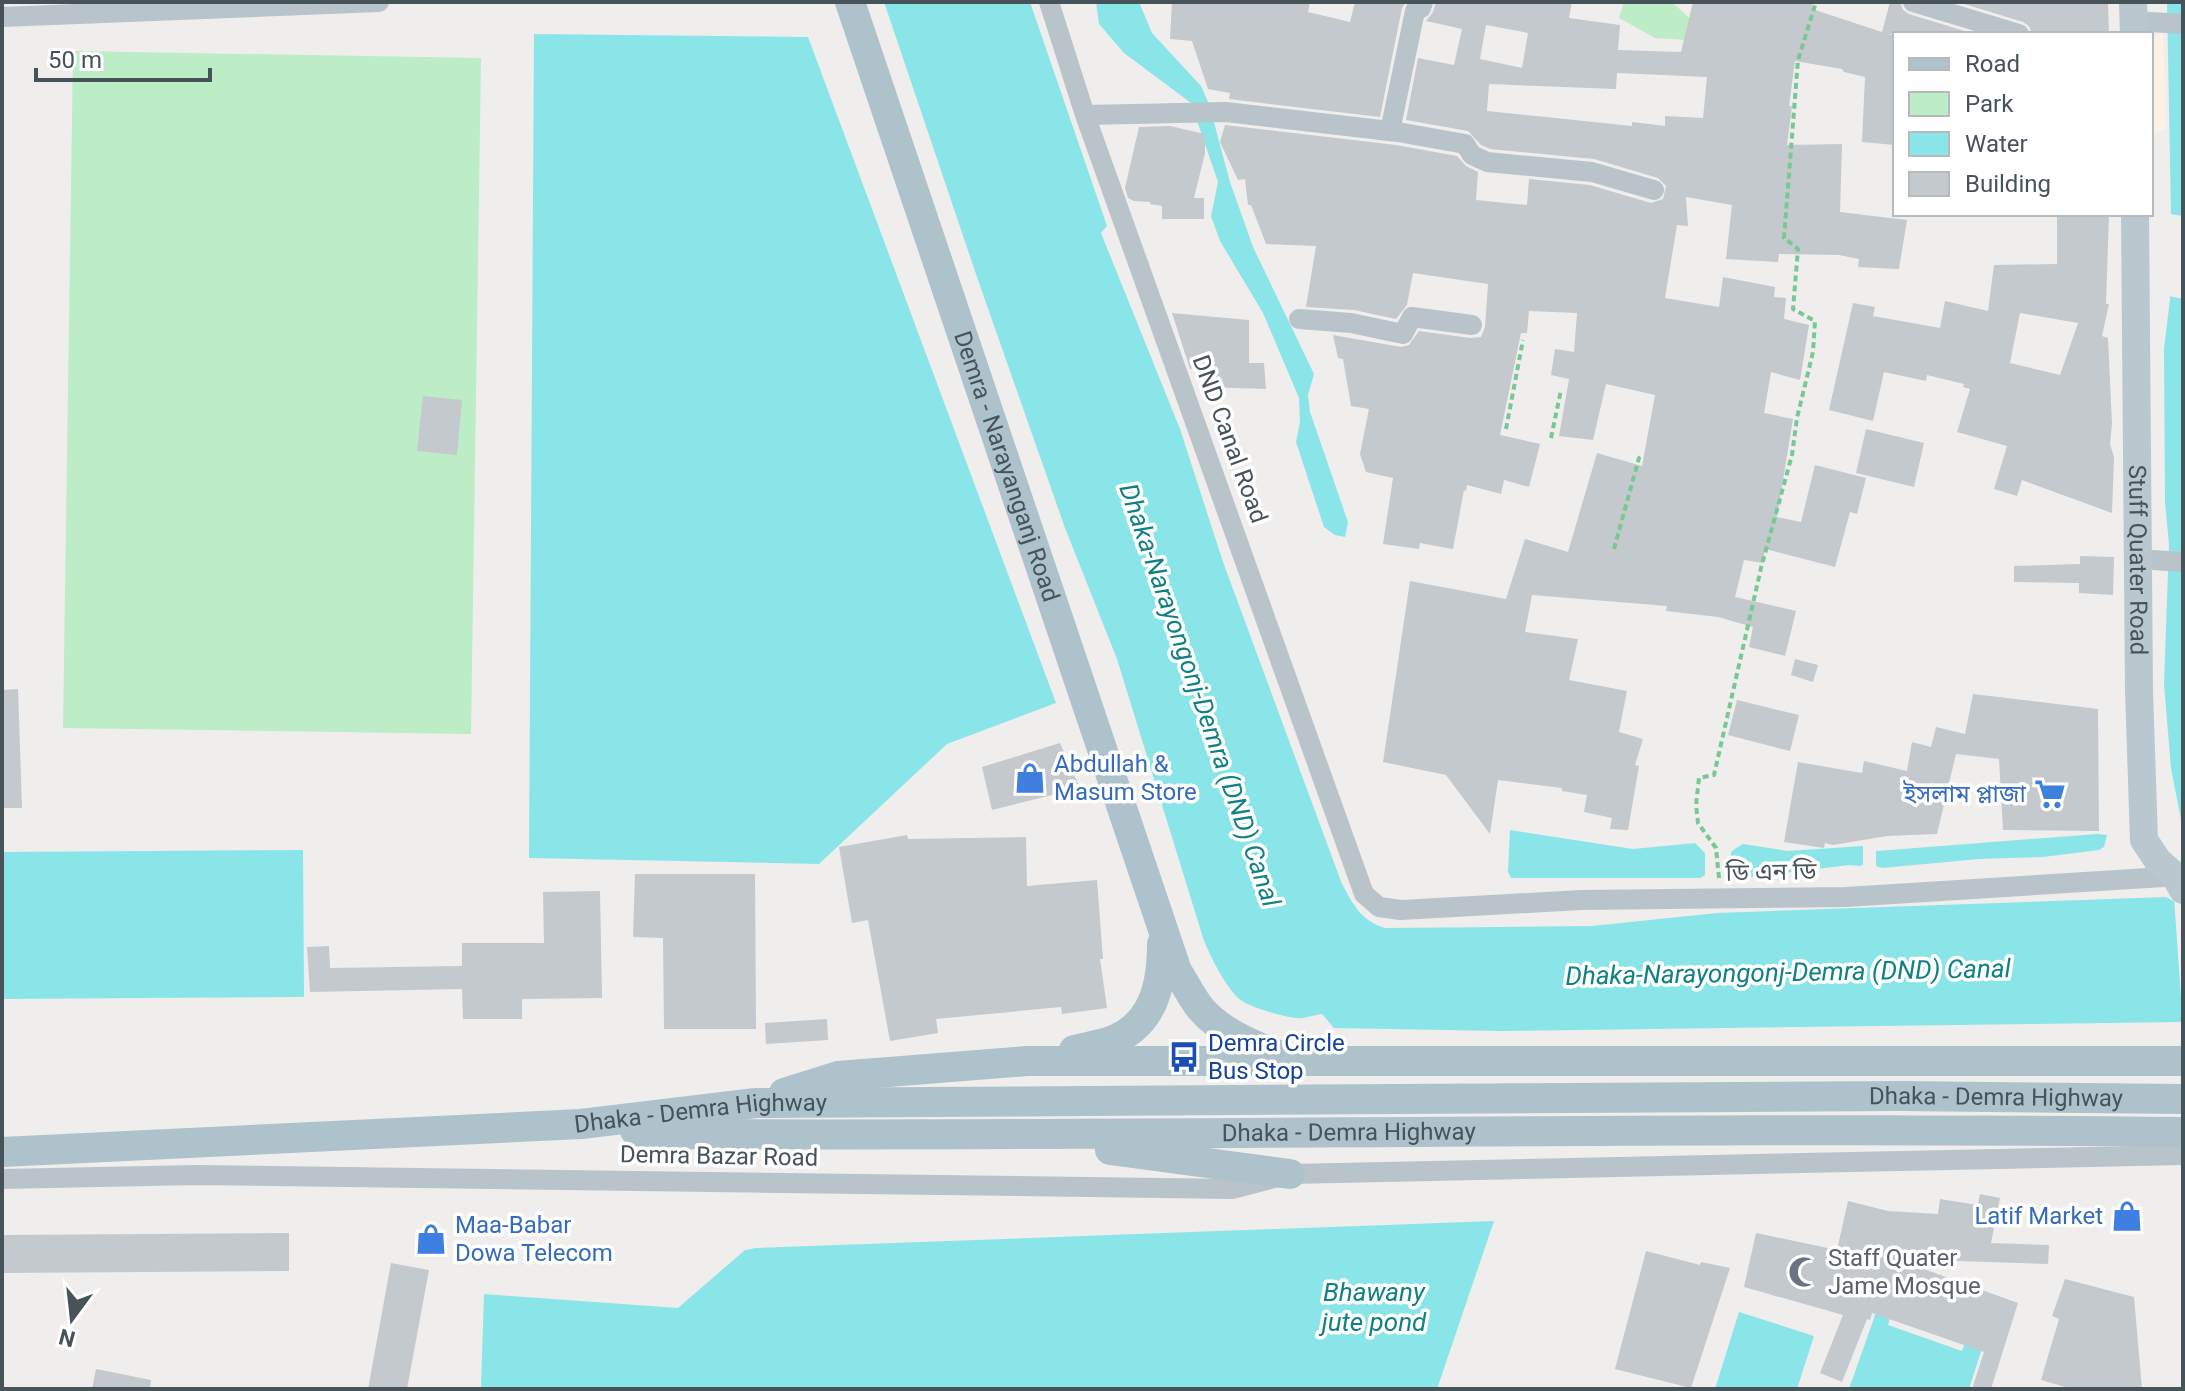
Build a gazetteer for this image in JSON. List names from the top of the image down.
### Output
{
  "streets": {
    "main road": ["Demra - Narayanganj Road", "Dhaka - Demra Highway"],
    "street": [
      "DND Canal Road",
      "Stuff Quater Road",
      "ডি এন ডি",
      "Demra Bazar Road"
    ]
  },
  "crossings": [
    ["DND Canal Road", "ডি এন ডি"],
    ["Stuff Quater Road", "ডি এন ডি"]
  ],
  "water": ["Dhaka-Narayongonj-Demra (DND) Canal", "Bhawany jute pond"],
  "places": {
    "shop": ["Abdullah & Masum Store", "Latif Market", "Maa-Babar Dowa Telecom"],
    "supermarket": ["ইসলাম প্লাজা"],
    "bus stop": ["Demra Circle Bus Stop"],
    "mosque": ["Staff Quater Jame Mosque"]
  },
  "legend": [
    "Road",
    "Park",
    "Water",
    "Building"
  ],
  "scale_bar": "50 m",
  "north": "bottom"
}
